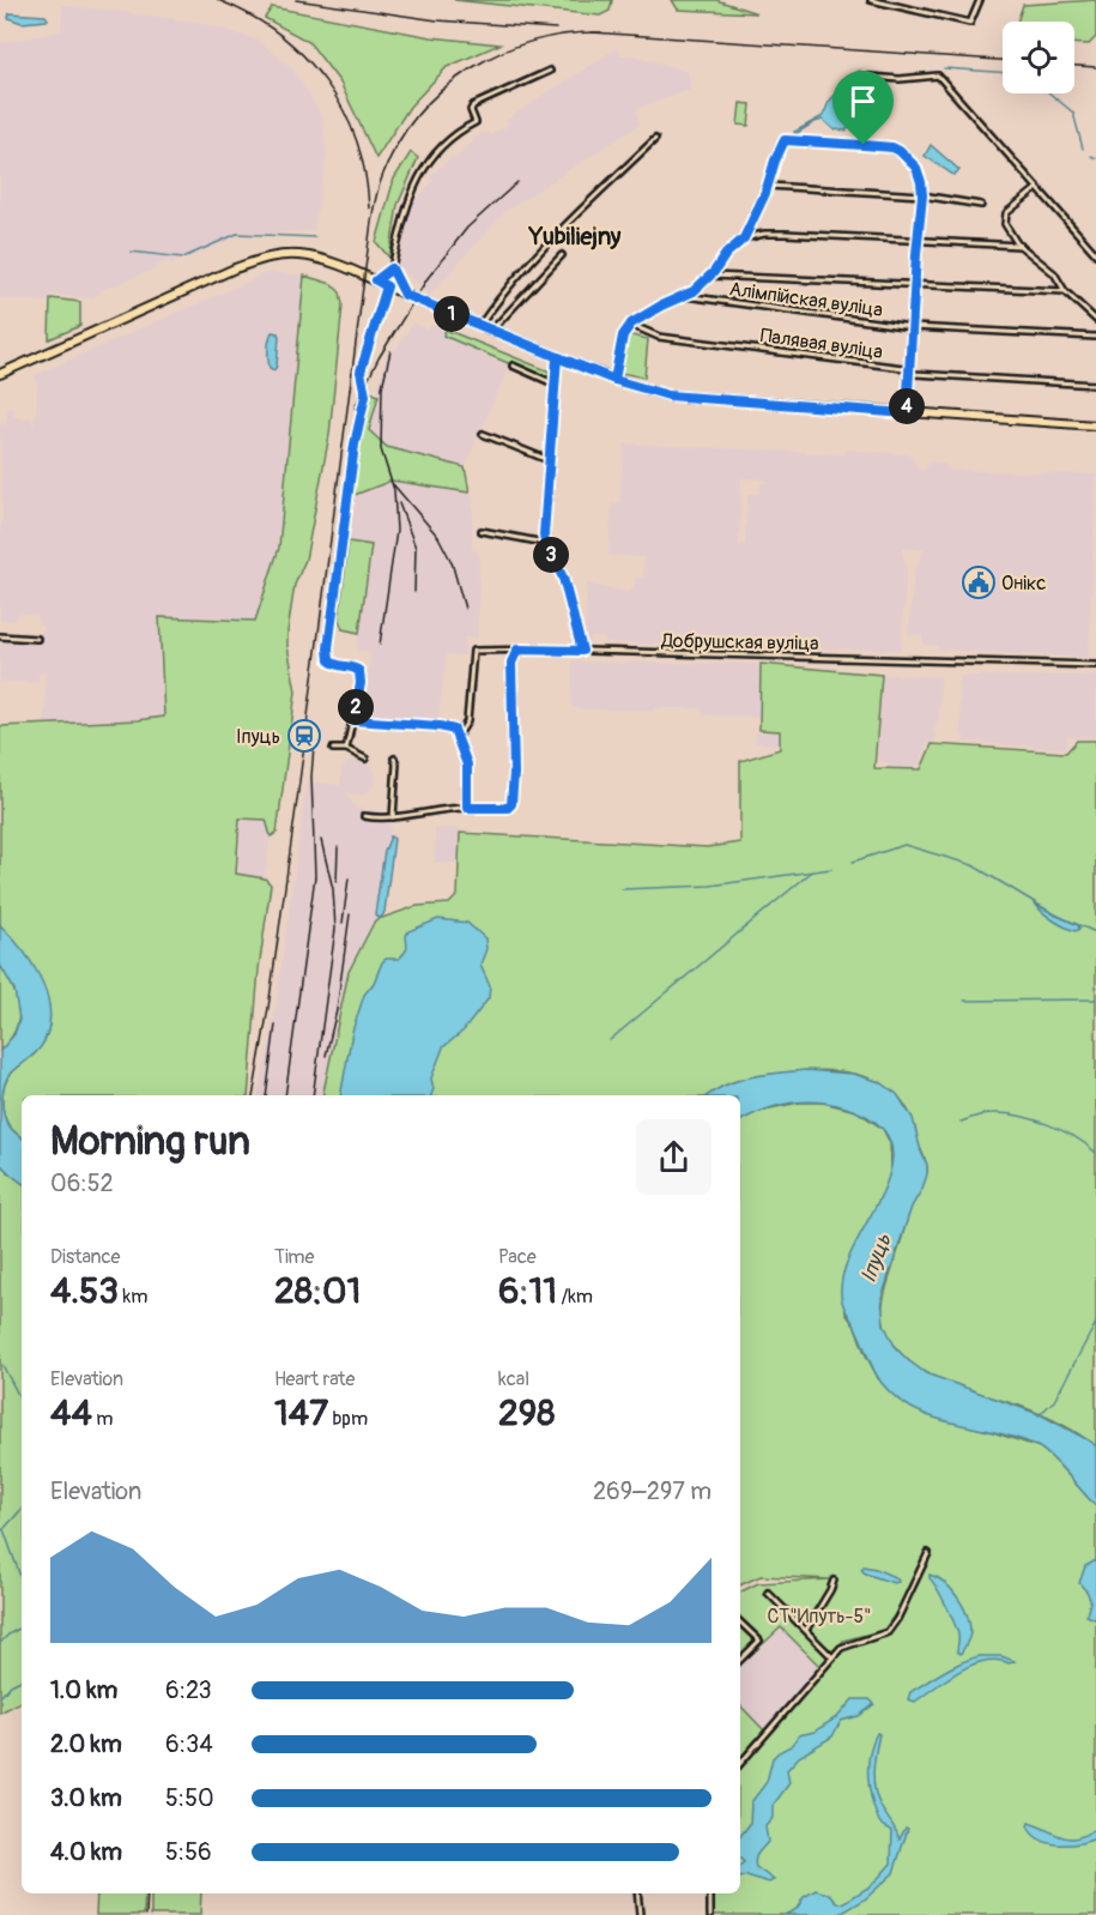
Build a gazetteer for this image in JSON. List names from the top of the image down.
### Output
{
  "streets": {
    "street": ["Алімпійская вуліца", "Палявая вуліца", "Добрушская вуліца"]
  },
  "districts": ["Yubiliejny"],
  "water": ["Іпуць"],
  "parks": ["СТ\"Ипуть-5\""],
  "places": {
    "public building": ["Онікс"],
    "station": ["Іпуць"]
  },
  "page": {
    "pins": [
      "1",
      "4",
      "3",
      "2"
    ],
    "heading": ["Morning run", "06:52"],
    "stats": [
      ["Distance", "4.53 km"],
      ["Time", "28:01"],
      ["Pace", "6:11 /km"],
      ["Elevation", "44 m"],
      ["Heart rate", "147 bpm"],
      ["kcal", "298"]
    ],
    "chart": ["Elevation", "269–297 m"],
    "list": [
      {
        "name": "1.0 km",
        "note": "6:23"
      },
      {
        "name": "2.0 km",
        "note": "6:34"
      },
      {
        "name": "3.0 km",
        "note": "5:50"
      },
      {
        "name": "4.0 km",
        "note": "5:56"
      }
    ]
  }
}
